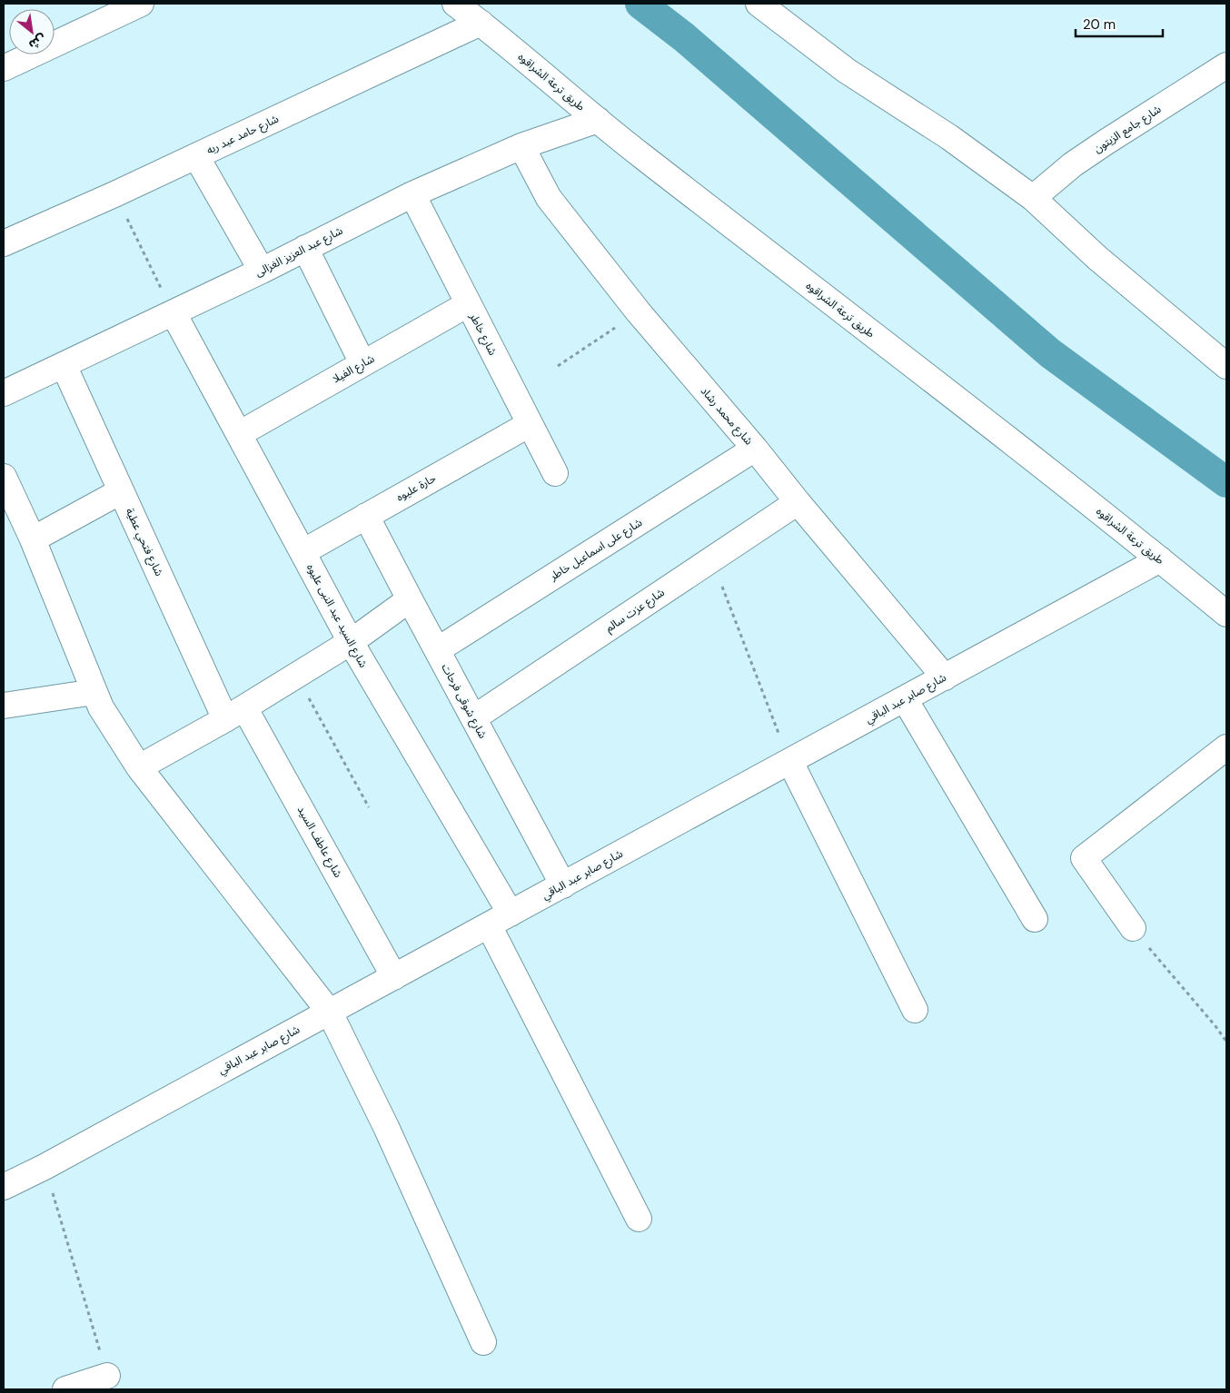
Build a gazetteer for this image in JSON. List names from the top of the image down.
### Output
{
  "streets": {
    "street": [
      "طريق ترعة الشراقوه",
      "شارع جامع الزيتون",
      "شارع حامد عبد ربه",
      "شارع عبد العزيز الغزالى",
      "شارع خاطر",
      "شارع الفيلا",
      "شارع محمد رشاد",
      "حارة عليوه",
      "شارع فتحي عطية",
      "شارع على اسماعيل خاطر",
      "شارع عزت سالم",
      "شارع السيد عبد النبى عليوه",
      "شارع صابر عبد الباقي",
      "شارع شوقى فرحات",
      "شارع عاطف السيد"
    ]
  },
  "crossings": [
    ["طريق ترعة الشراقوه", "شارع حامد عبد ربه"],
    ["طريق ترعة الشراقوه", "شارع عبد العزيز الغزالى"],
    ["طريق ترعة الشراقوه", "شارع صابر عبد الباقي"],
    ["شارع عبد العزيز الغزالى", "شارع خاطر"],
    ["شارع عبد العزيز الغزالى", "شارع محمد رشاد"],
    ["شارع عبد العزيز الغزالى", "شارع فتحي عطية"],
    ["شارع عبد العزيز الغزالى", "شارع السيد عبد النبى عليوه"],
    ["شارع خاطر", "شارع الفيلا"],
    ["شارع خاطر", "حارة عليوه"],
    ["شارع الفيلا", "شارع السيد عبد النبى عليوه"],
    ["شارع محمد رشاد", "شارع على اسماعيل خاطر"],
    ["شارع محمد رشاد", "شارع عزت سالم"],
    ["شارع محمد رشاد", "شارع صابر عبد الباقي"],
    ["حارة عليوه", "شارع السيد عبد النبى عليوه"],
    ["حارة عليوه", "شارع شوقى فرحات"],
    ["شارع فتحي عطية", "شارع عاطف السيد"],
    ["شارع على اسماعيل خاطر", "شارع شوقى فرحات"],
    ["شارع عزت سالم", "شارع شوقى فرحات"],
    ["شارع السيد عبد النبى عليوه", "شارع صابر عبد الباقي"],
    ["شارع صابر عبد الباقي", "شارع شوقى فرحات"],
    ["شارع صابر عبد الباقي", "شارع عاطف السيد"]
  ],
  "scale_bar": "20 m",
  "north": "bottom right"
}
